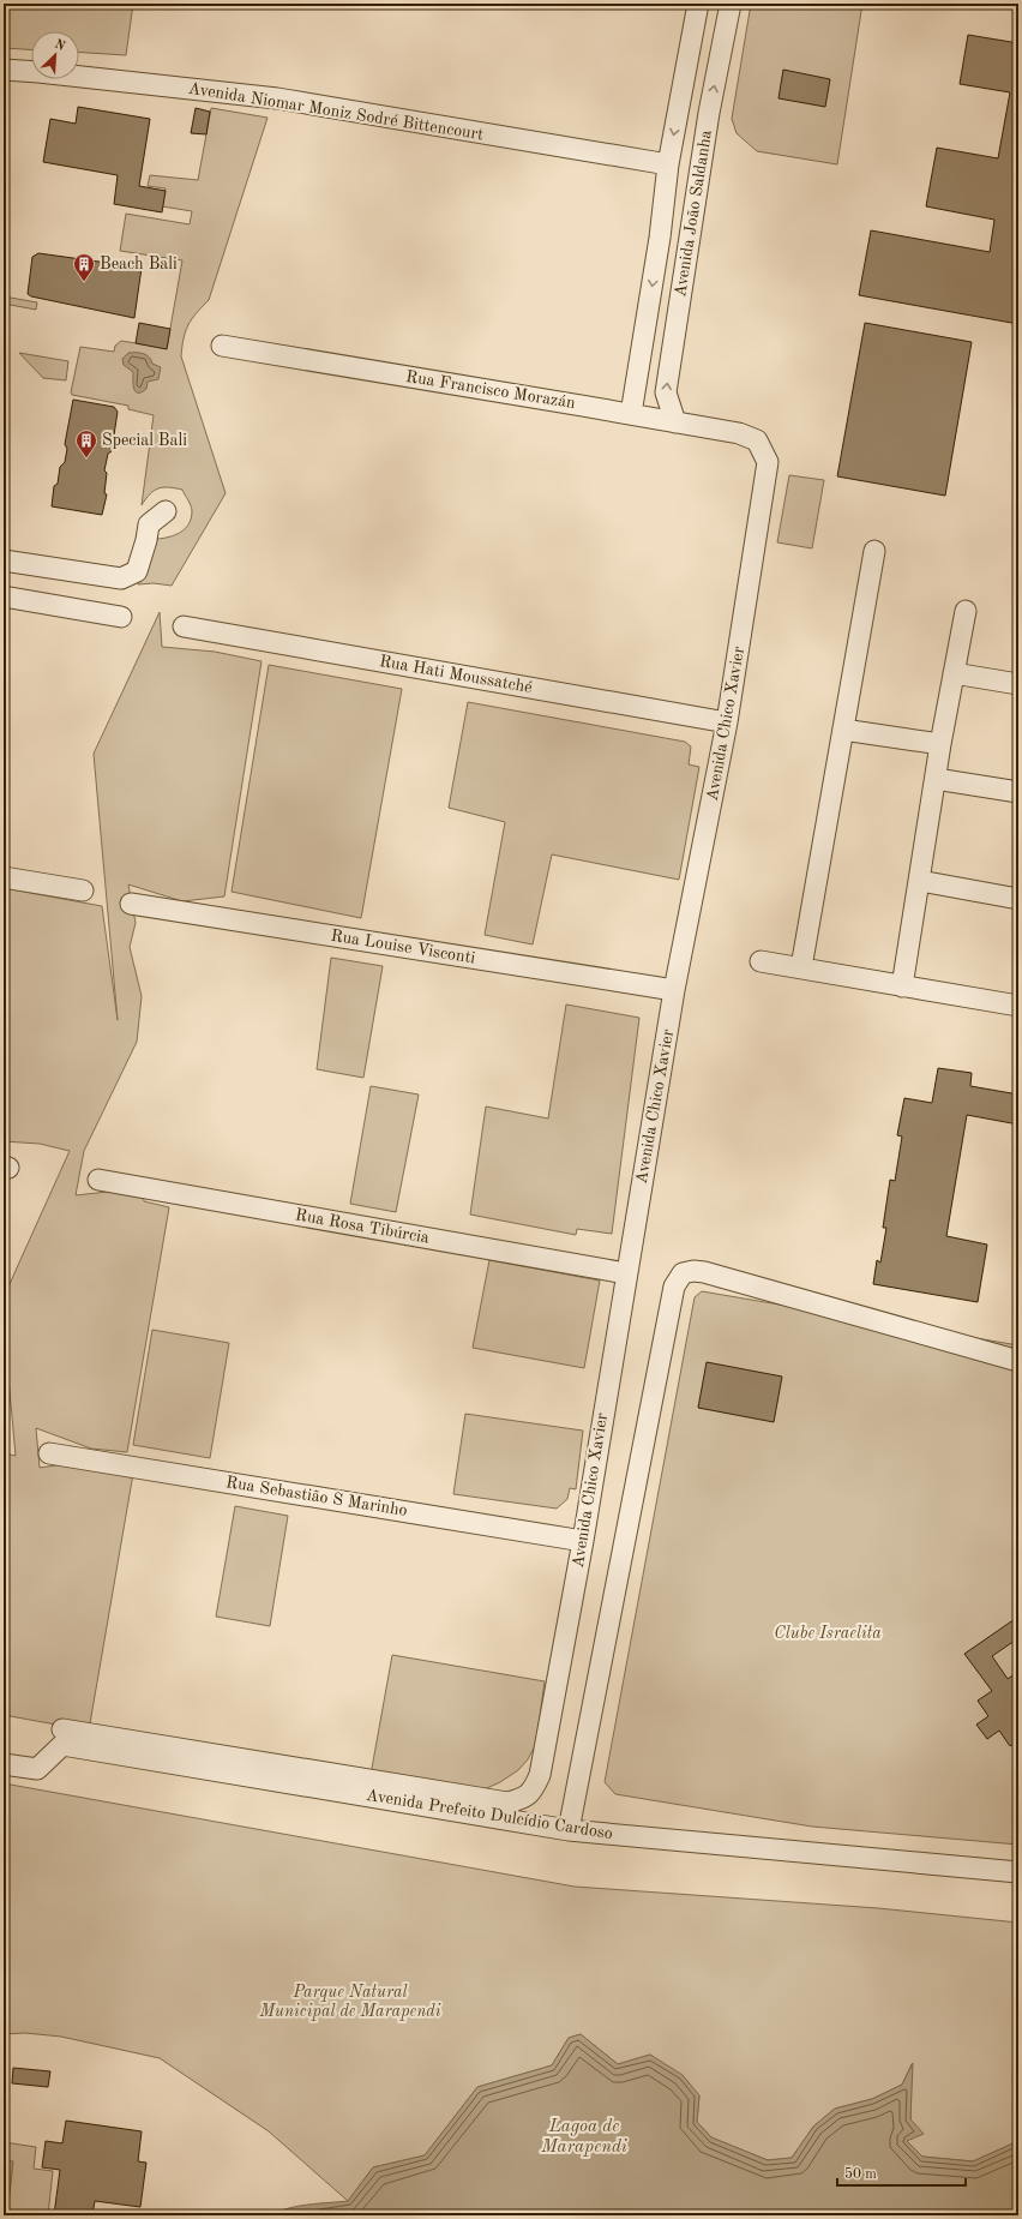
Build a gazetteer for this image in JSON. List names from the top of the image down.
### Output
{
  "streets": {
    "street": [
      "Avenida Niomar Moniz Sodré Bittencourt",
      "Avenida João Saldanha",
      "Rua Francisco Morazán",
      "Rua Hati Moussatché",
      "Avenida Chico Xavier",
      "Rua Louise Visconti",
      "Rua Rosa Tibúrcia",
      "Rua Sebastião S Marinho",
      "Avenida Prefeito Dulcídio Cardoso"
    ]
  },
  "crossings": [
    ["Avenida Niomar Moniz Sodré Bittencourt", "Avenida João Saldanha"],
    ["Avenida João Saldanha", "Rua Francisco Morazán"],
    ["Rua Francisco Morazán", "Avenida Chico Xavier"],
    ["Rua Hati Moussatché", "Avenida Chico Xavier"],
    ["Avenida Chico Xavier", "Rua Louise Visconti"],
    ["Avenida Chico Xavier", "Rua Rosa Tibúrcia"],
    ["Avenida Chico Xavier", "Rua Sebastião S Marinho"],
    ["Avenida Chico Xavier", "Avenida Prefeito Dulcídio Cardoso"]
  ],
  "water": ["Lagoa de Marapendi"],
  "parks": ["Clube Israelita", "Parque Natural Municipal de Marapendi"],
  "places": {
    "building": ["Beach Bali", "Special Bali"]
  },
  "scale_bar": "50 m",
  "north": "top right"
}
